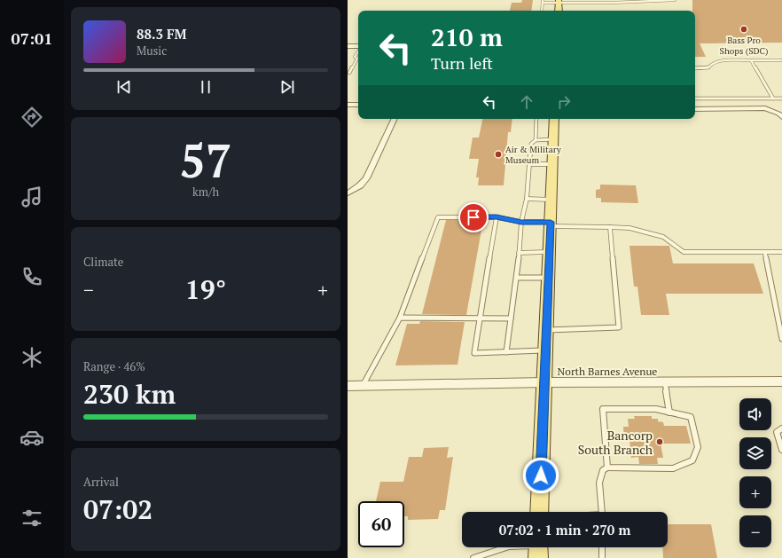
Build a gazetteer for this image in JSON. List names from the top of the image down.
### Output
{
  "streets": {
    "street": ["North Barnes Avenue"]
  },
  "places": ["Bass Pro Shops (SDC)", "Air & Military Museum", "Bancorp South Branch"],
  "page": {
    "tabs": "07:01",
    "turn": ["210 m", "Turn left"],
    "song": ["88.3 FM", "Music"],
    "tile": [
      ["57", "km/h"],
      "Climate",
      ["Range · 46%", "230 km"],
      ["Arrival", "07:02"]
    ],
    "heat": ["−", "19°", "+"],
    "map_buttons": ["+", "−"],
    "limit": "60",
    "trip": "07:02 · 1 min · 270 m"
  }
}
